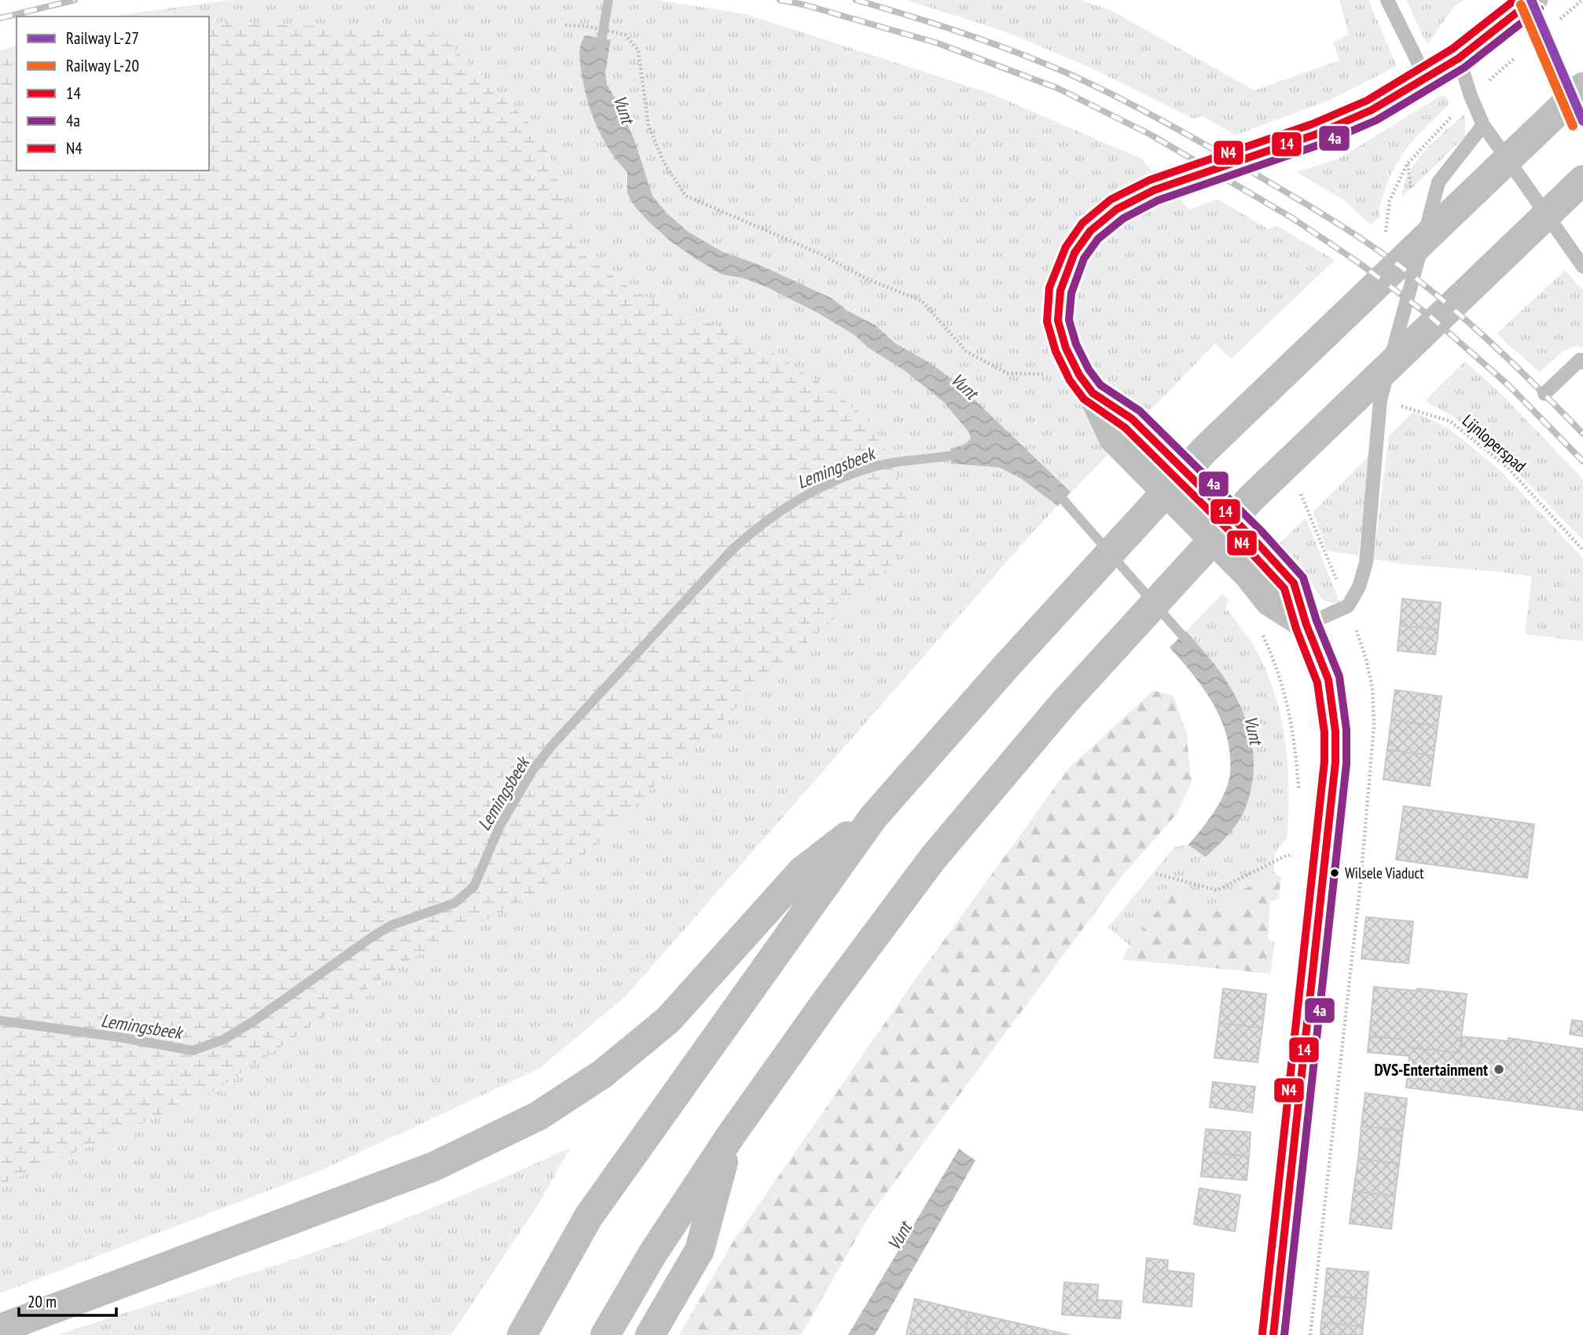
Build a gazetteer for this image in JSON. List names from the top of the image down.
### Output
{
  "streets": {
    "path": ["Lijnloperspad"]
  },
  "water": ["Vunt", "Lemingsbeek"],
  "places": ["Wilsele Viaduct", "DVS-Entertainment"],
  "lines": [
    "rail line L-27",
    "transit line 14",
    "transit line N4",
    "rail line L-20",
    "transit line 4a"
  ],
  "legend": [
    "Railway L-27",
    "Railway L-20",
    "14",
    "4a",
    "N4"
  ],
  "scale_bar": "20 m"
}
